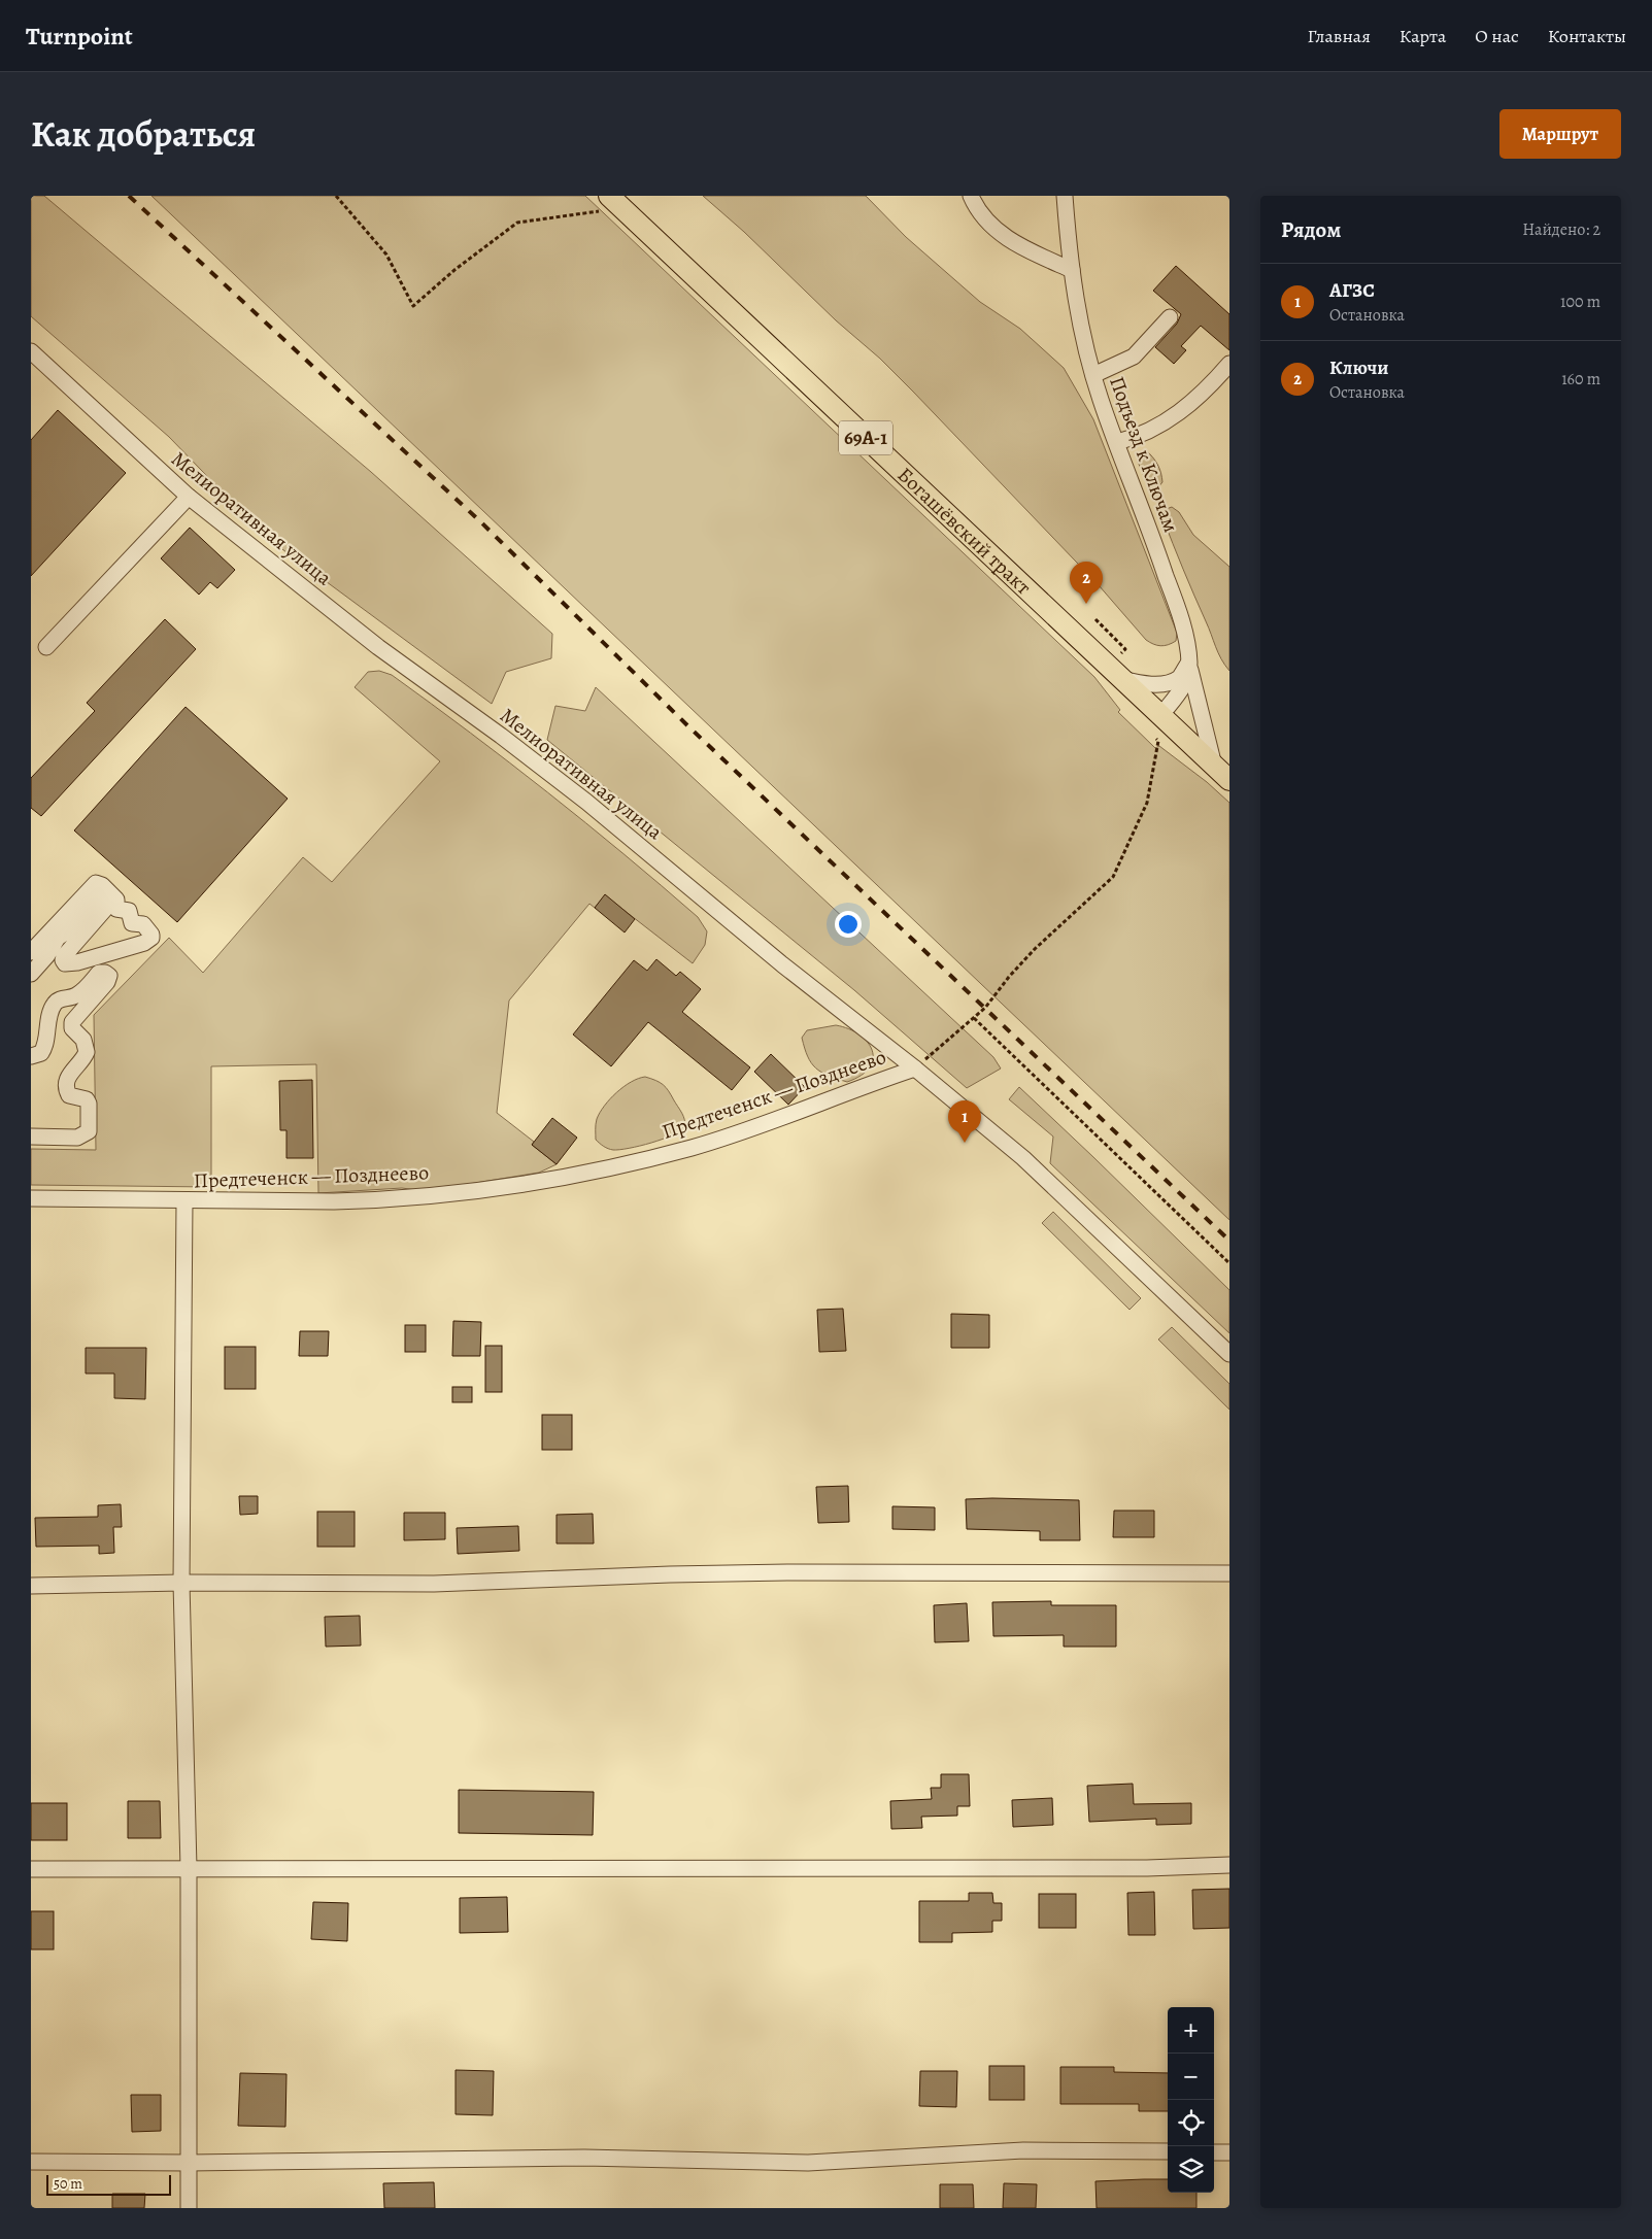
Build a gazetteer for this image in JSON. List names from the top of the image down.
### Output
{
  "streets": {
    "main road": ["69А-1", "Богашёвский тракт"],
    "street": ["Подъезд к Ключам", "Мелиоративная улица", "Предтеченск — Позднеево"]
  },
  "crossings": [
    ["Подъезд к Ключам", "Богашёвский тракт"],
    ["Мелиоративная улица", "Предтеченск — Позднеево"]
  ],
  "scale_bar": "50 m",
  "page": {
    "header": "Turnpoint",
    "nav": [
      "Главная",
      "Карта",
      "О нас",
      "Контакты"
    ],
    "title": "Как добраться",
    "buttons": "Маршрут",
    "heading": ["Рядом", "Найдено: 2"],
    "list": [
      {
        "mark": "1",
        "name": "АГЗС",
        "note": "Остановка",
        "value": "100 m"
      },
      {
        "mark": "2",
        "name": "Ключи",
        "note": "Остановка",
        "value": "160 m"
      }
    ],
    "pins": ["2", "1"],
    "map_buttons": ["+", "−"],
    "scale": "50 m"
  }
}
